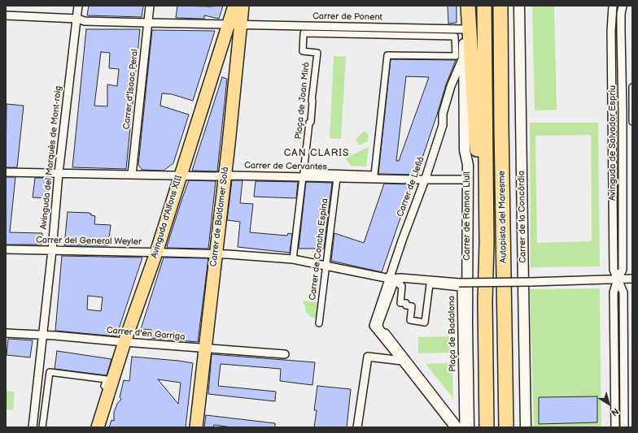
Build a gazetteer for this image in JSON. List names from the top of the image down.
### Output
{
  "streets": {
    "highway": ["Autopista del Maresme"],
    "main road": ["Avinguda d'Alfons XIII", "Carrer de Baldomer Solà"],
    "street": [
      "Carrer de Ponent",
      "Carrer d'Isaac Peral",
      "Plaça de Joan Miró",
      "Avinguda de Salvador Espriu",
      "Avinguda del Marquès de Mont-roig",
      "Carrer de Cervantes",
      "Carrer de Llefià",
      "Carrer de Ramon Llull",
      "Carrer de la Concòrdia",
      "Carrer del General Weyler",
      "Carrer de Concha Espina",
      "Carrer d'en Garriga",
      "Plaça de Badalona"
    ]
  },
  "crossings": [
    ["Carrer de Ponent", "Carrer d'Isaac Peral"],
    ["Carrer de Ponent", "Avinguda del Marquès de Mont-roig"],
    ["Carrer de Ponent", "Carrer de Ramon Llull"],
    ["Carrer de Ponent", "Avinguda d'Alfons XIII"],
    ["Carrer de Ponent", "Carrer de Baldomer Solà"],
    ["Carrer d'Isaac Peral", "Carrer de Cervantes"],
    ["Avinguda de Salvador Espriu", "Carrer del General Weyler"],
    ["Avinguda del Marquès de Mont-roig", "Carrer de Cervantes"],
    ["Avinguda del Marquès de Mont-roig", "Carrer del General Weyler"],
    ["Avinguda del Marquès de Mont-roig", "Carrer d'en Garriga"],
    ["Carrer de Cervantes", "Carrer de Llefià"],
    ["Carrer de Cervantes", "Carrer de Ramon Llull"],
    ["Carrer de Cervantes", "Avinguda d'Alfons XIII"],
    ["Carrer de Cervantes", "Carrer de Baldomer Solà"],
    ["Carrer de Cervantes", "Carrer de Concha Espina"],
    ["Carrer de Llefià", "Carrer de Ramon Llull"],
    ["Carrer de Llefià", "Carrer del General Weyler"],
    ["Avinguda d'Alfons XIII", "Carrer de Baldomer Solà"],
    ["Avinguda d'Alfons XIII", "Carrer del General Weyler"],
    ["Avinguda d'Alfons XIII", "Carrer d'en Garriga"],
    ["Carrer de Baldomer Solà", "Carrer del General Weyler"],
    ["Carrer de Baldomer Solà", "Carrer d'en Garriga"],
    ["Carrer del General Weyler", "Carrer de Concha Espina"]
  ],
  "districts": ["CAN CLARIS"],
  "north": "bottom right"
}
